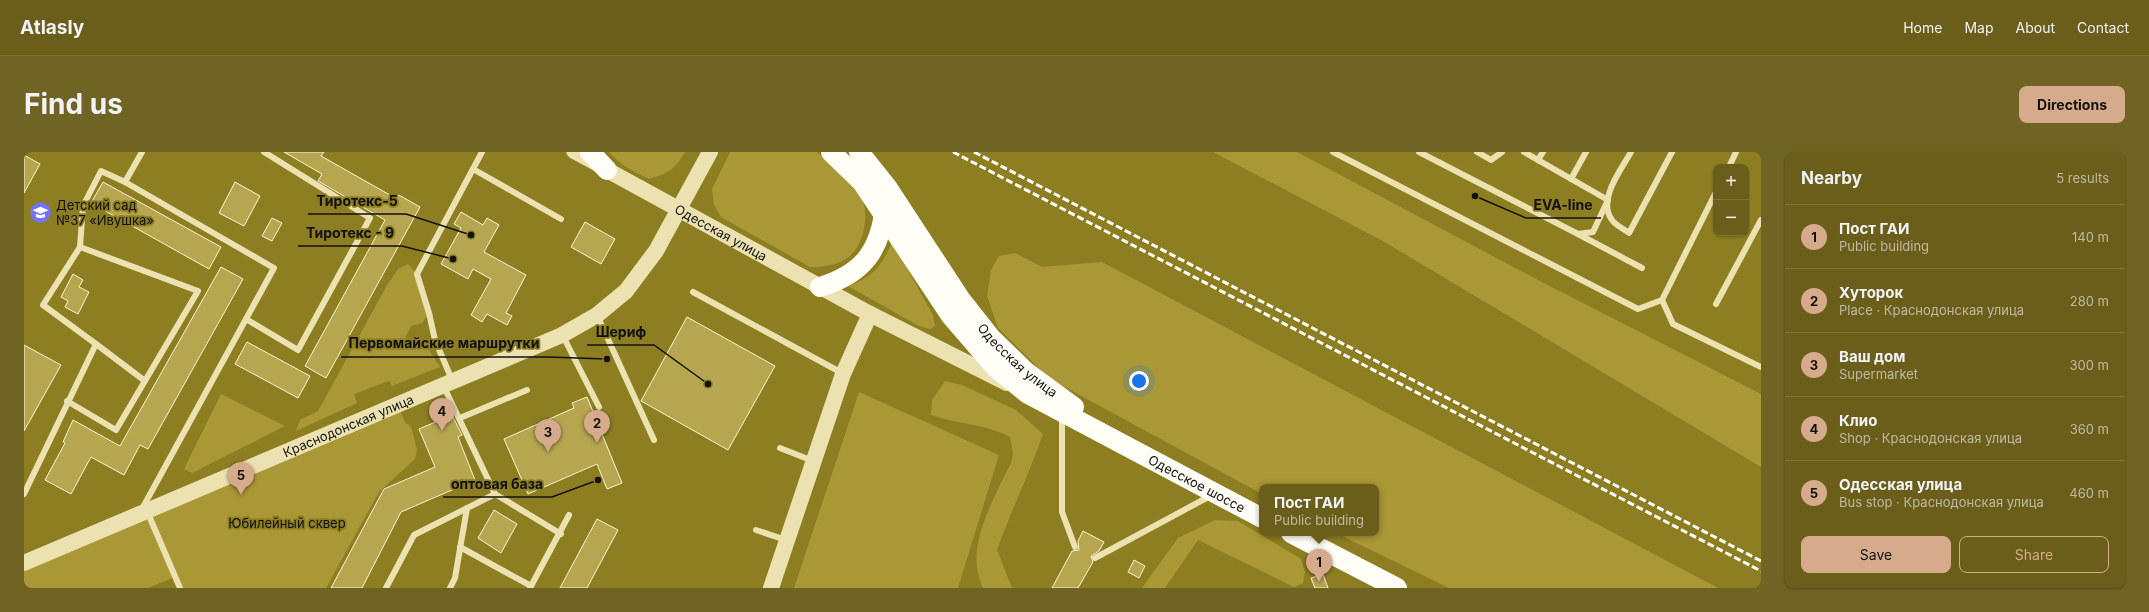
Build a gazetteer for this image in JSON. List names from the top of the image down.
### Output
{
  "streets": {
    "main road": ["Одесская улица", "Одесское шоссе"],
    "street": ["Краснодонская улица"]
  },
  "crossings": [
    ["Одесская улица", "Краснодонская улица"],
    ["Одесская улица", "Одесское шоссе"]
  ],
  "parks": ["Юбилейный сквер"],
  "places": {
    "other": [
      "EVA-line",
      "Тиротекс-5",
      "Тиротекс - 9",
      "Первомайские маршрутки",
      "Шериф",
      "оптовая база"
    ],
    "school or university": ["Детский сад №37 «Ивушка»"]
  },
  "page": {
    "header": "Atlasly",
    "nav": [
      "Home",
      "Map",
      "About",
      "Contact"
    ],
    "buttons": [
      "Directions",
      ["Save", "Share"]
    ],
    "title": "Find us",
    "heading": ["Nearby", "5 results"],
    "map_buttons": ["+", "−"],
    "list": [
      {
        "mark": "1",
        "name": "Пост ГАИ",
        "note": "Public building",
        "value": "140 m"
      },
      {
        "mark": "2",
        "name": "Хуторок",
        "note": "Place · Краснодонская улица",
        "value": "280 m"
      },
      {
        "mark": "3",
        "name": "Ваш дом",
        "note": "Supermarket",
        "value": "300 m"
      },
      {
        "mark": "4",
        "name": "Клио",
        "note": "Shop · Краснодонская улица",
        "value": "360 m"
      },
      {
        "mark": "5",
        "name": "Одесская улица",
        "note": "Bus stop · Краснодонская улица",
        "value": "460 m"
      }
    ],
    "pins": [
      "4",
      "2",
      "3",
      "5",
      "1"
    ],
    "popup": ["Пост ГАИ", "Public building"]
  }
}
